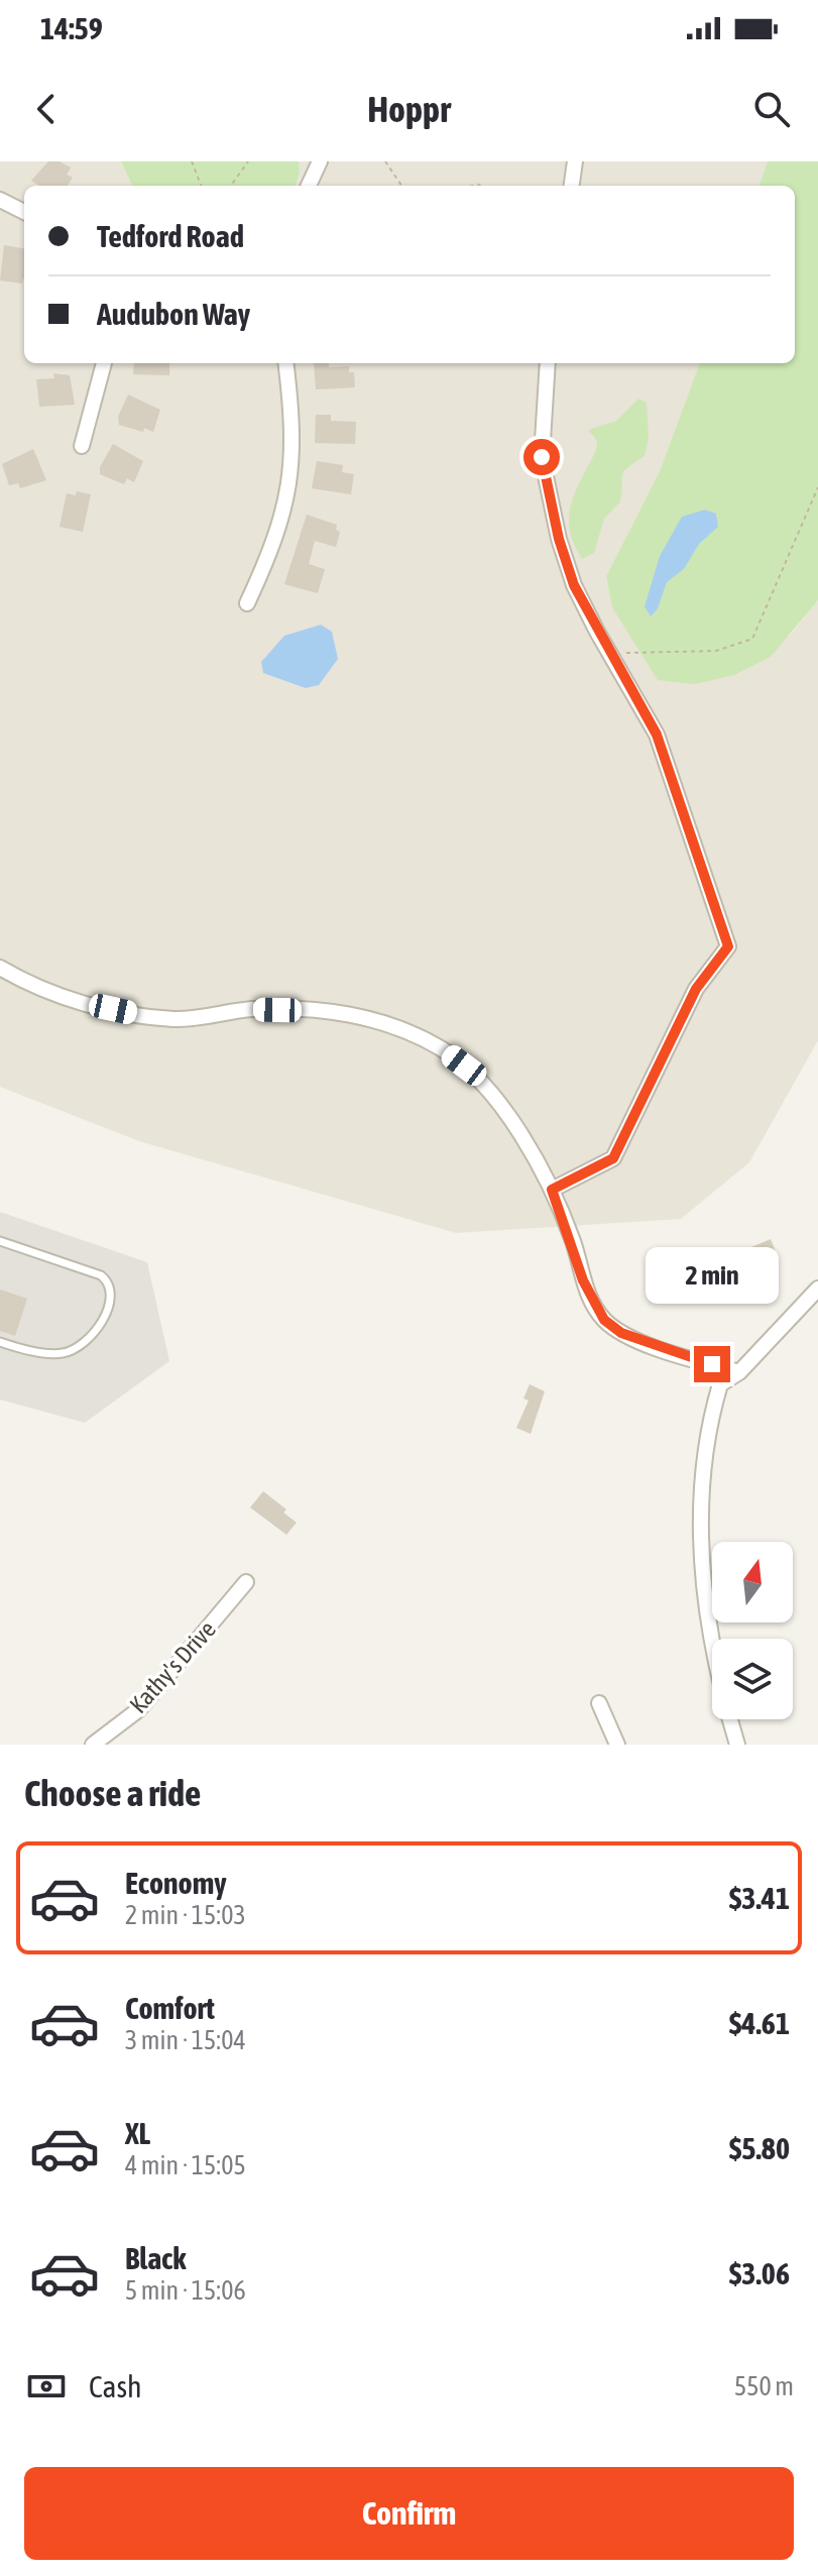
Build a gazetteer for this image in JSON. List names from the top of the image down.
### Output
{
  "streets": {
    "street": ["Kathy's Drive"]
  },
  "north": "top",
  "page": {
    "status": "14:59",
    "header": "Hoppr",
    "banner": ["Tedford Road", "Audubon Way"],
    "bubble": "2 min",
    "heading": "Choose a ride",
    "list": [
      {
        "name": "Economy",
        "note": "2 min · 15:03",
        "value": "$3.41"
      },
      {
        "name": "Comfort",
        "note": "3 min · 15:04",
        "value": "$4.61"
      },
      {
        "name": "XL",
        "note": "4 min · 15:05",
        "value": "$5.80"
      },
      {
        "name": "Black",
        "note": "5 min · 15:06",
        "value": "$3.06"
      }
    ],
    "pay": ["Cash", "550 m"],
    "buttons": "Confirm"
  }
}
